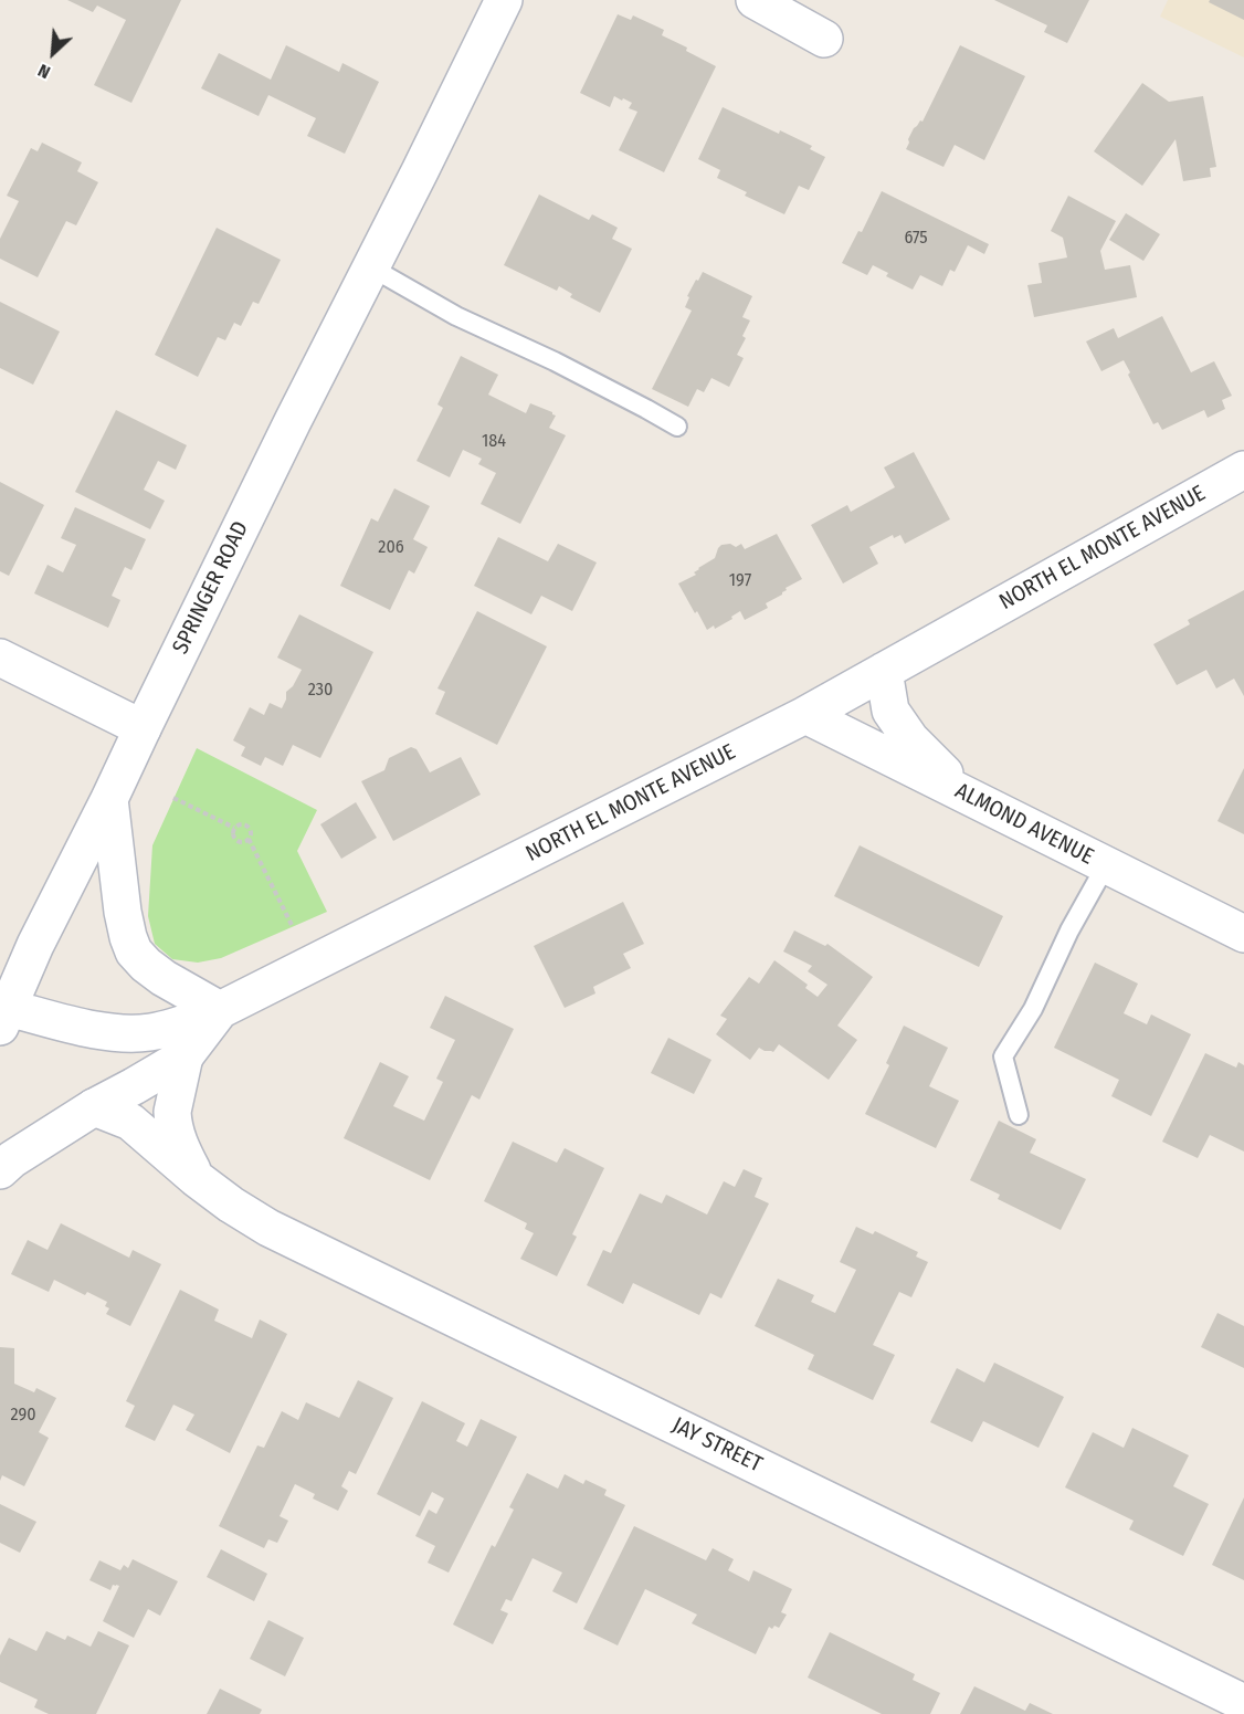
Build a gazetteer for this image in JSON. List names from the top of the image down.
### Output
{
  "streets": {
    "street": [
      "NORTH EL MONTE AVENUE",
      "SPRINGER ROAD",
      "ALMOND AVENUE",
      "JAY STREET"
    ]
  },
  "crossings": [
    ["NORTH EL MONTE AVENUE", "SPRINGER ROAD"],
    ["NORTH EL MONTE AVENUE", "ALMOND AVENUE"]
  ],
  "house_numbers": [
    "675",
    "184",
    "206",
    "197",
    "230",
    "290"
  ],
  "north": "bottom left"
}
